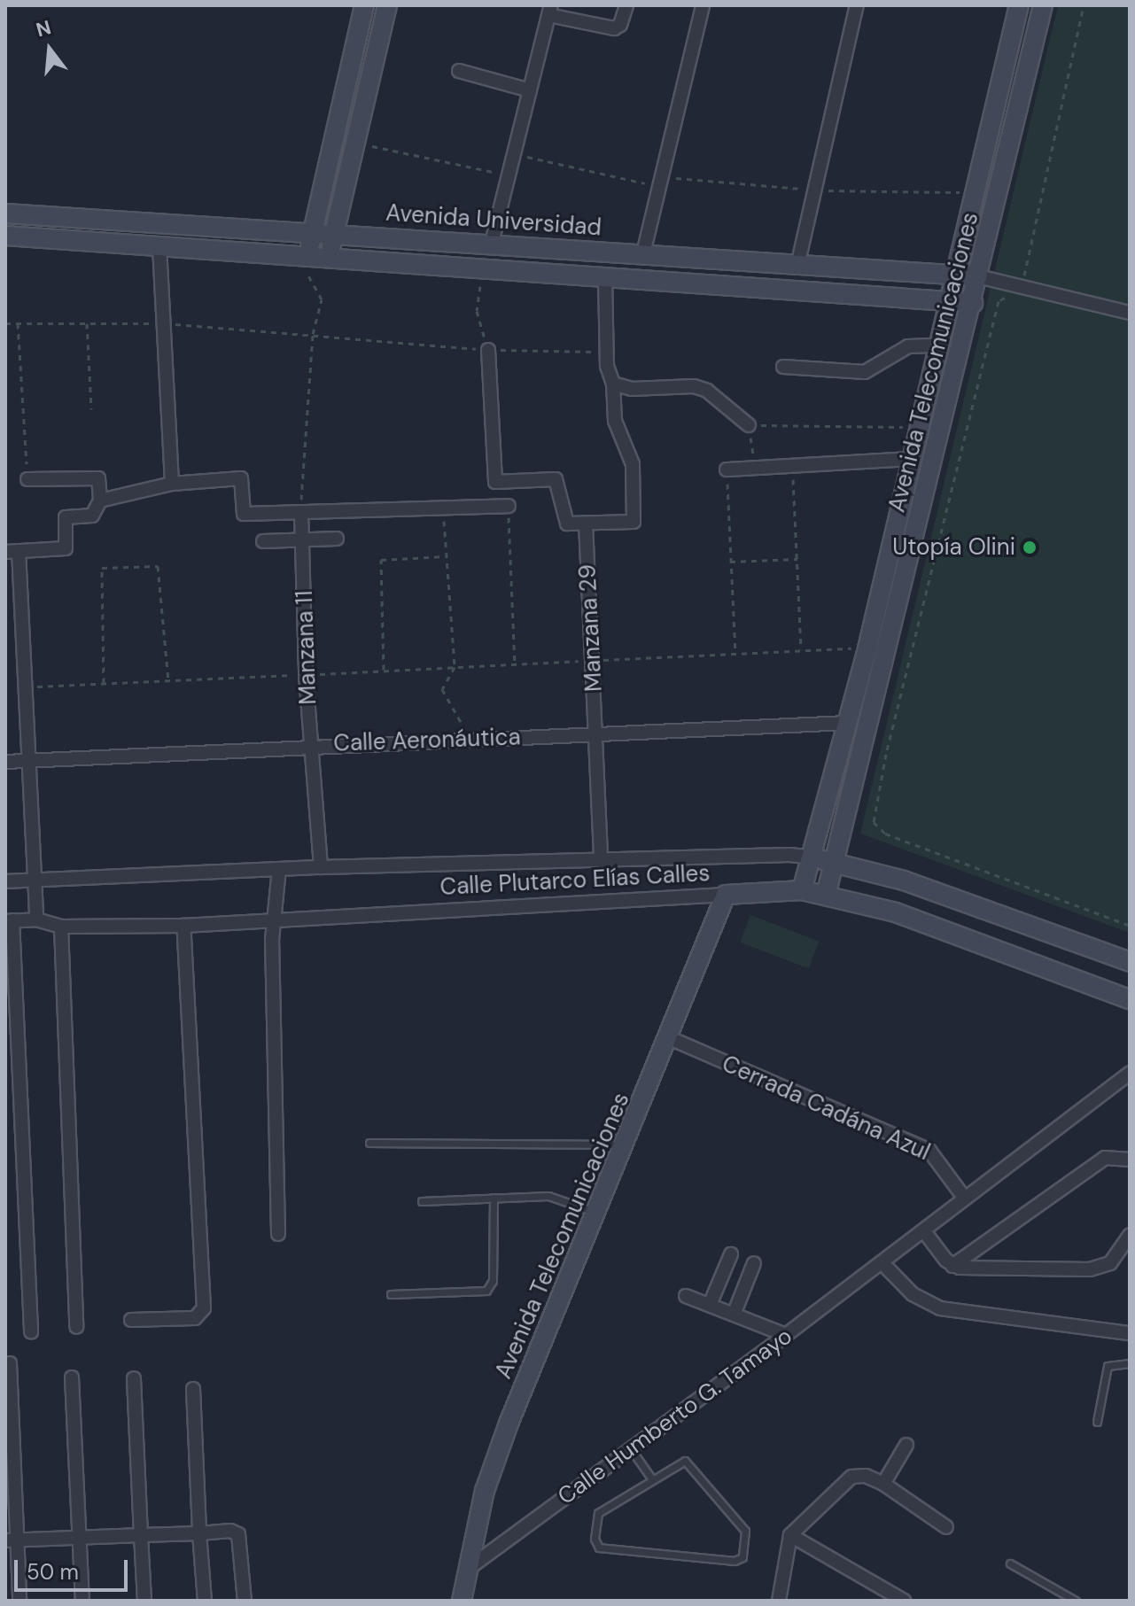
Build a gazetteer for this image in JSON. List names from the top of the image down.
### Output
{
  "streets": {
    "street": [
      "Avenida Universidad",
      "Avenida Telecomunicaciones",
      "Manzana 29",
      "Manzana 11",
      "Calle Aeronáutica",
      "Calle Plutarco Elías Calles",
      "Cerrada Cadána Azul",
      "Calle Humberto G. Tamayo"
    ]
  },
  "crossings": [
    ["Avenida Universidad", "Avenida Telecomunicaciones"],
    ["Avenida Telecomunicaciones", "Calle Aeronáutica"],
    ["Avenida Telecomunicaciones", "Calle Plutarco Elías Calles"],
    ["Avenida Telecomunicaciones", "Cerrada Cadána Azul"],
    ["Avenida Telecomunicaciones", "Calle Humberto G. Tamayo"],
    ["Manzana 29", "Calle Aeronáutica"],
    ["Manzana 29", "Calle Plutarco Elías Calles"],
    ["Manzana 11", "Calle Aeronáutica"],
    ["Manzana 11", "Calle Plutarco Elías Calles"],
    ["Cerrada Cadána Azul", "Calle Humberto G. Tamayo"]
  ],
  "places": ["Utopía Olini"],
  "scale_bar": "50 m",
  "north": "top"
}
